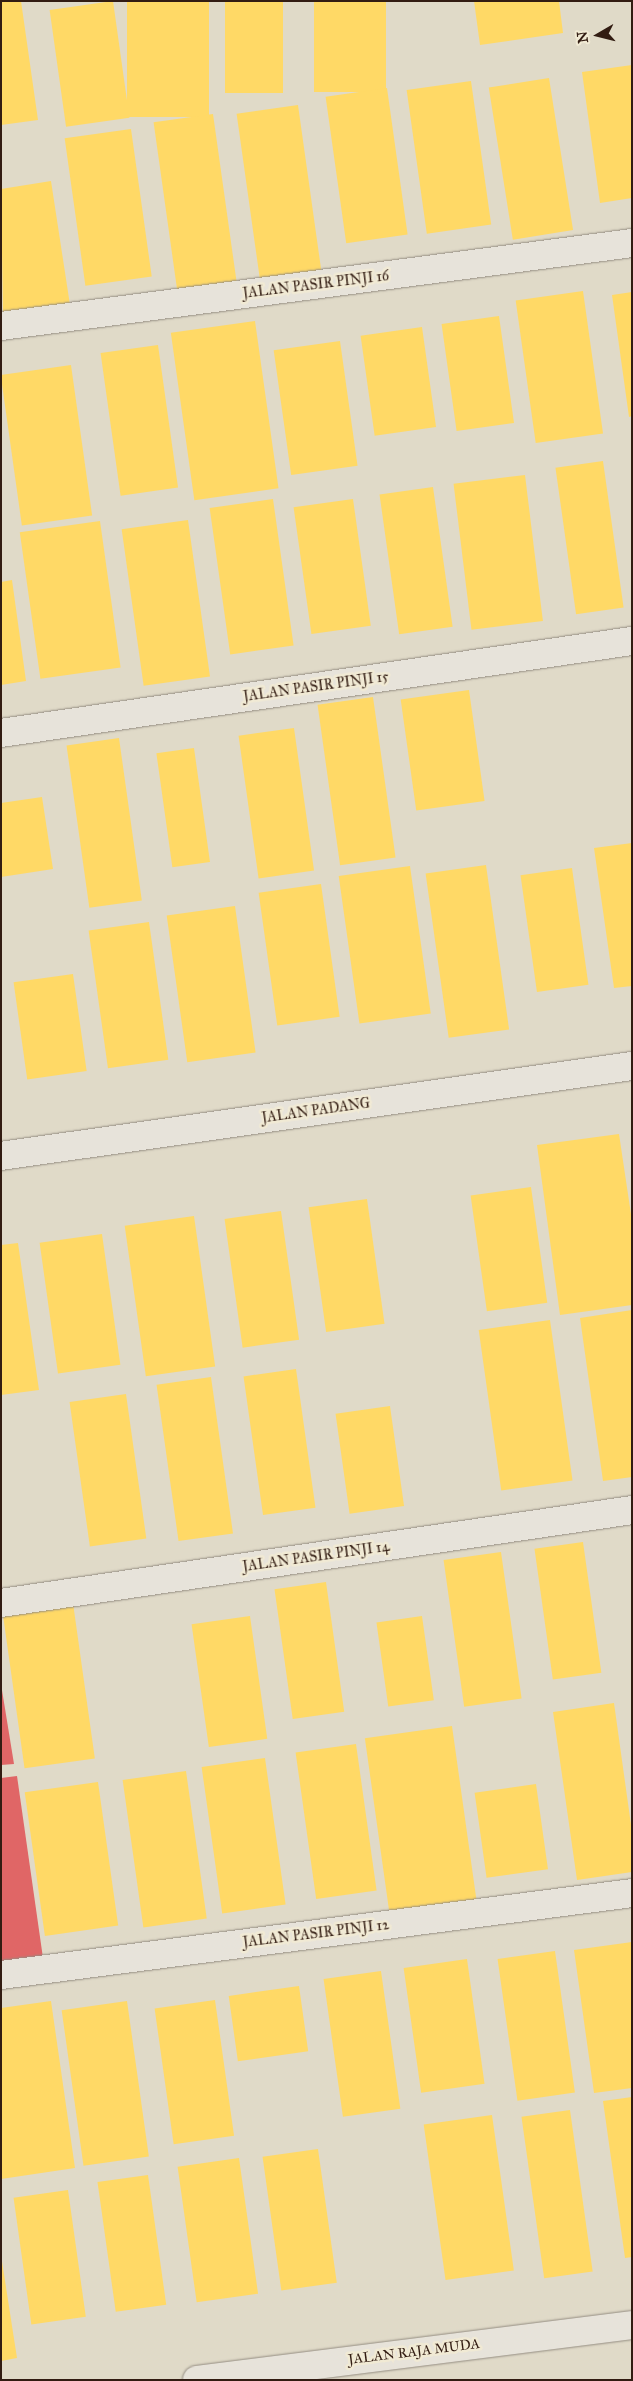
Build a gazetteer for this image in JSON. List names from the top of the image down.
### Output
{
  "streets": {
    "street": [
      "JALAN PASIR PINJI 16",
      "JALAN PASIR PINJI 15",
      "JALAN PADANG",
      "JALAN PASIR PINJI 14",
      "JALAN PASIR PINJI 12",
      "JALAN RAJA MUDA"
    ]
  },
  "north": "left"
}
